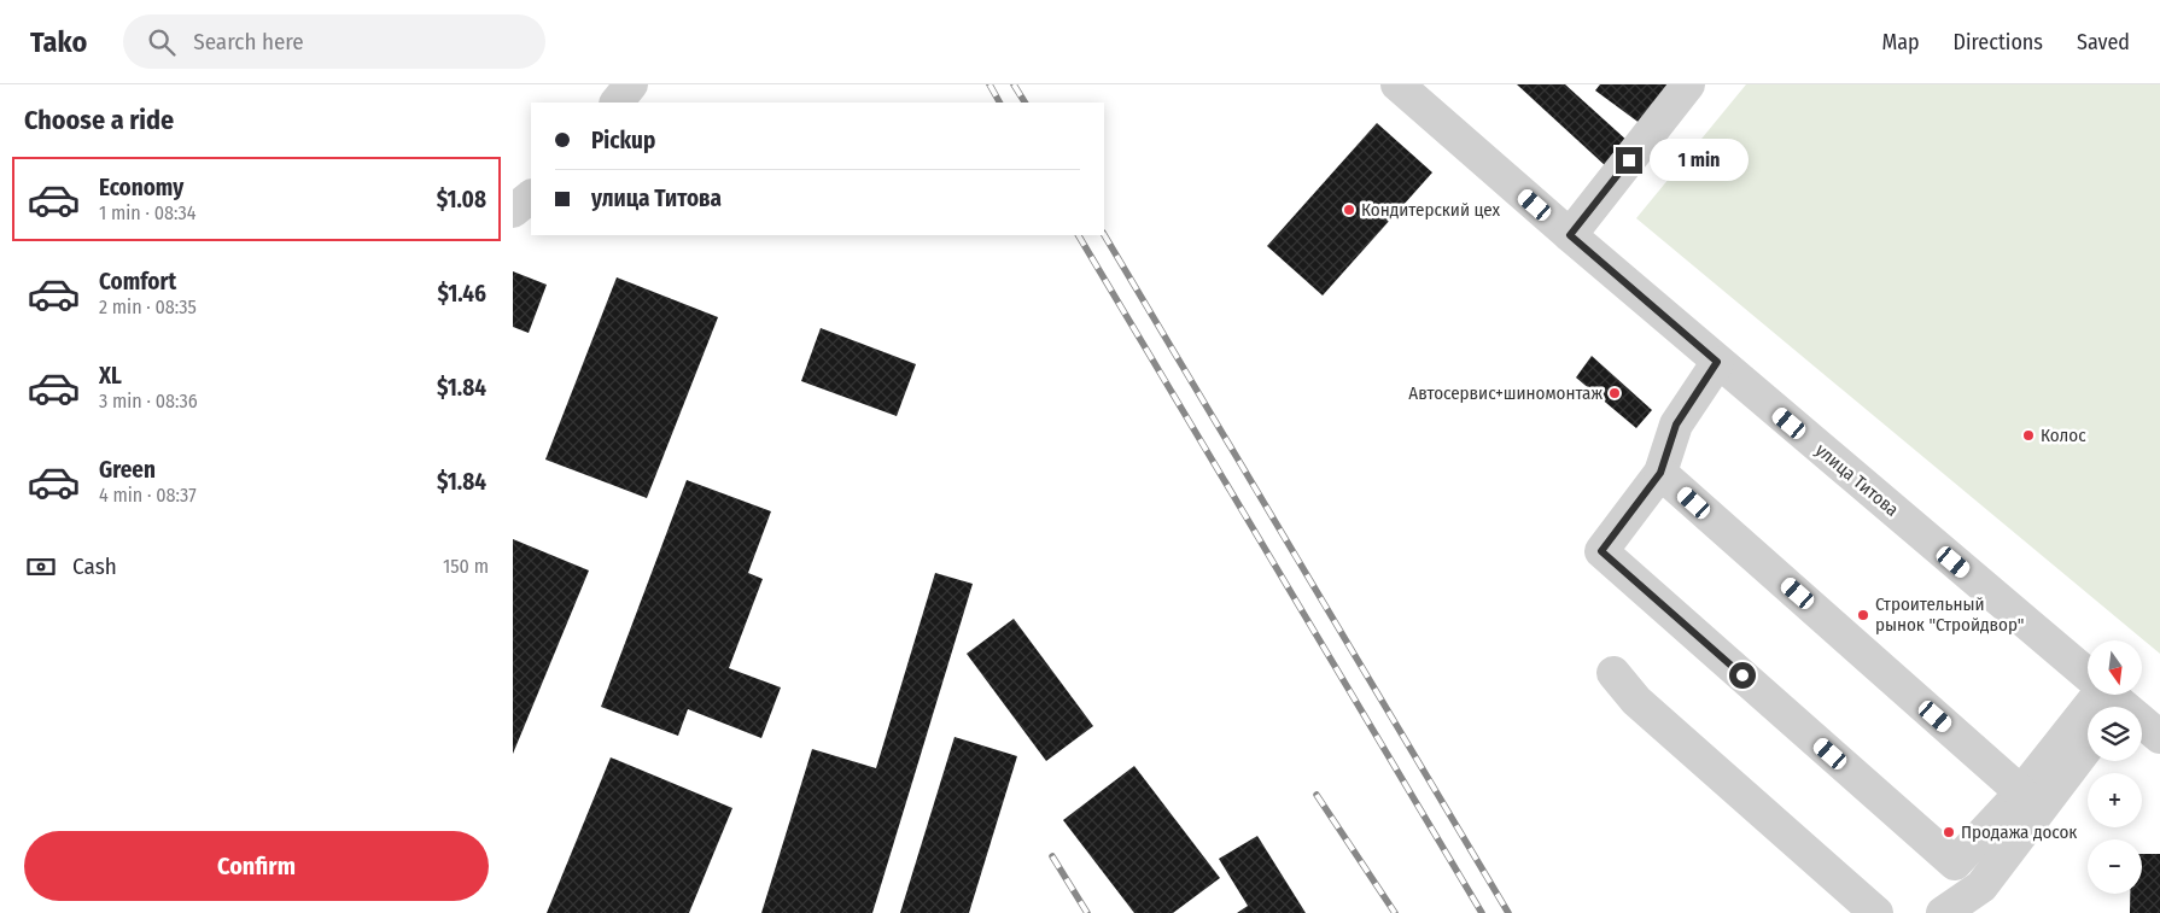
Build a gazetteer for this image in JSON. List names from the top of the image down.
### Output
{
  "streets": {
    "street": ["улица Титова"]
  },
  "places": [
    "Кондитерский цех",
    "Автосервис+шиномонтаж",
    "Колос",
    "Строительный рынок \"Стройдвор\"",
    "Продажа досок"
  ],
  "north": "bottom",
  "page": {
    "header": "Tako",
    "search": "Search here",
    "nav": ["Map", "Directions", "Saved"],
    "heading": "Choose a ride",
    "banner": ["Pickup", "улица Титова"],
    "bubble": "1 min",
    "list": [
      {
        "name": "Economy",
        "note": "1 min · 08:34",
        "value": "$1.08"
      },
      {
        "name": "Comfort",
        "note": "2 min · 08:35",
        "value": "$1.46"
      },
      {
        "name": "XL",
        "note": "3 min · 08:36",
        "value": "$1.84"
      },
      {
        "name": "Green",
        "note": "4 min · 08:37",
        "value": "$1.84"
      }
    ],
    "pay": ["Cash", "150 m"],
    "map_buttons": ["+", "−"],
    "buttons": "Confirm"
  }
}
